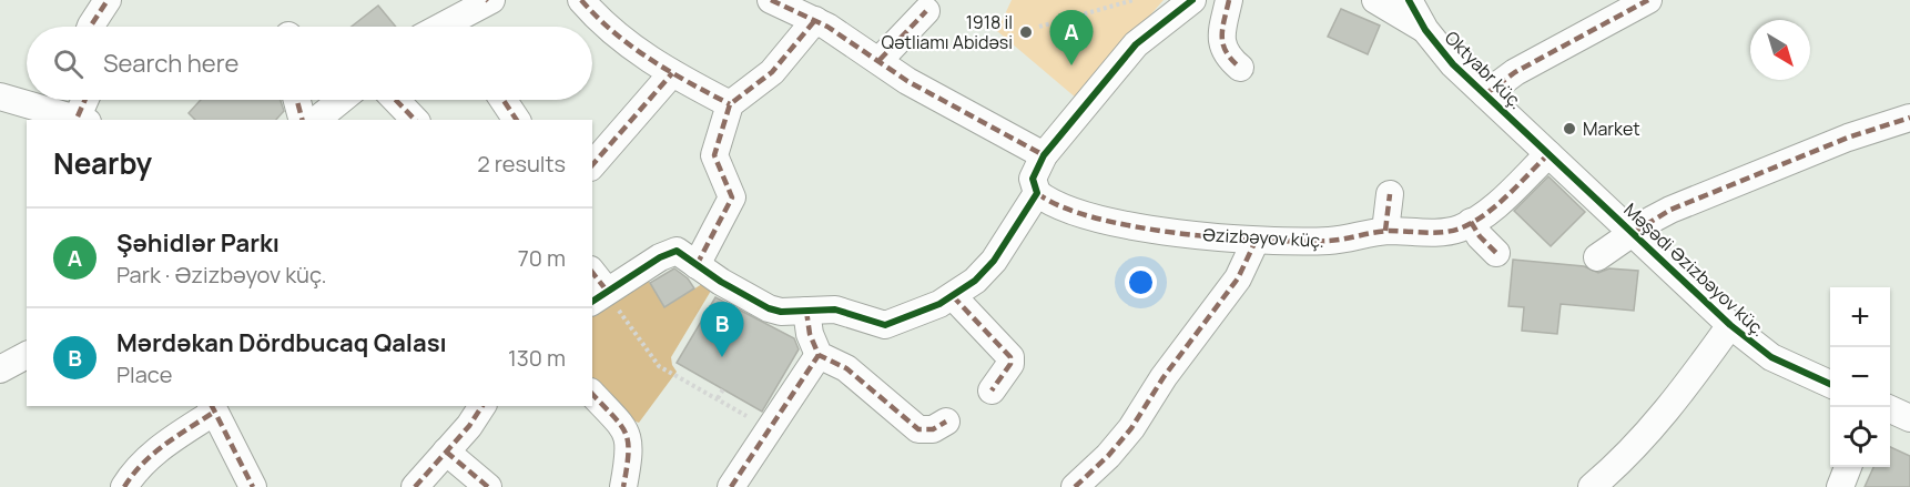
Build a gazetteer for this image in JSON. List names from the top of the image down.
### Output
{
  "streets": {
    "street": ["Oktyabr küç.", "Əzizbəyov küç.", "Məşədi Əzizbəyov küç."]
  },
  "crossings": [
    ["Oktyabr küç.", "Əzizbəyov küç."],
    ["Oktyabr küç.", "Məşədi Əzizbəyov küç."],
    ["Əzizbəyov küç.", "Məşədi Əzizbəyov küç."]
  ],
  "places": ["1918 il Qətliamı Abidəsi", "Market"],
  "north": "bottom right",
  "page": {
    "pins": ["A", "B"],
    "search": "Search here",
    "heading": ["Nearby", "2 results"],
    "list": [
      {
        "mark": "A",
        "name": "Şəhidlər Parkı",
        "note": "Park · Əzizbəyov küç.",
        "value": "70 m"
      },
      {
        "mark": "B",
        "name": "Mərdəkan Dördbucaq Qalası",
        "note": "Place",
        "value": "130 m"
      }
    ],
    "map_buttons": ["+", "−"]
  }
}
